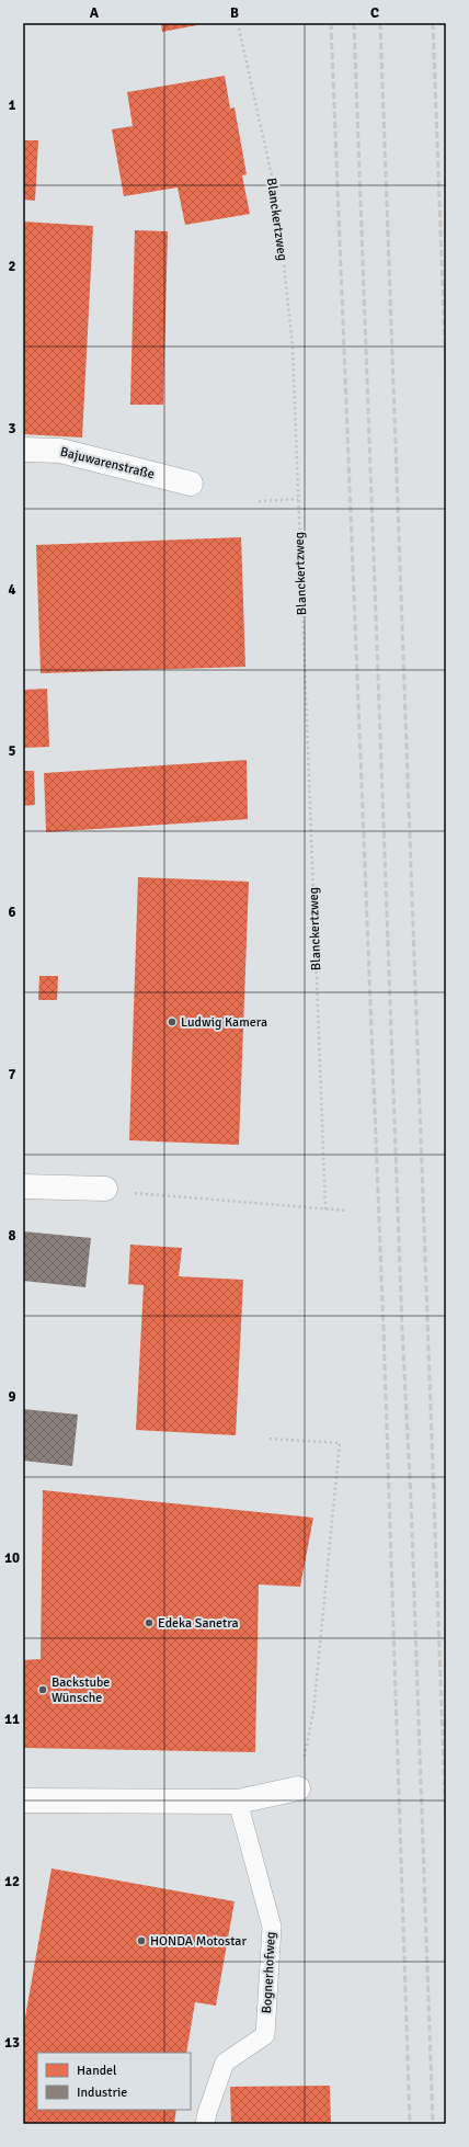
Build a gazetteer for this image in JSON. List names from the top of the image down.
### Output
{
  "streets": {
    "street": ["Bajuwarenstraße"],
    "lane": ["Bognerhofweg"],
    "path": ["Blanckertzweg"]
  },
  "places": [
    "Ludwig Kamera",
    "Edeka Sanetra",
    "Backstube Wünsche",
    "HONDA Motostar"
  ],
  "legend": ["Handel", "Industrie"],
  "grid": {
    "columns": ["A", "B", "C"],
    "rows": [
      "1",
      "2",
      "3",
      "4",
      "5",
      "6",
      "7",
      "8",
      "9",
      "10",
      "11",
      "12",
      "13"
    ]
  }
}
